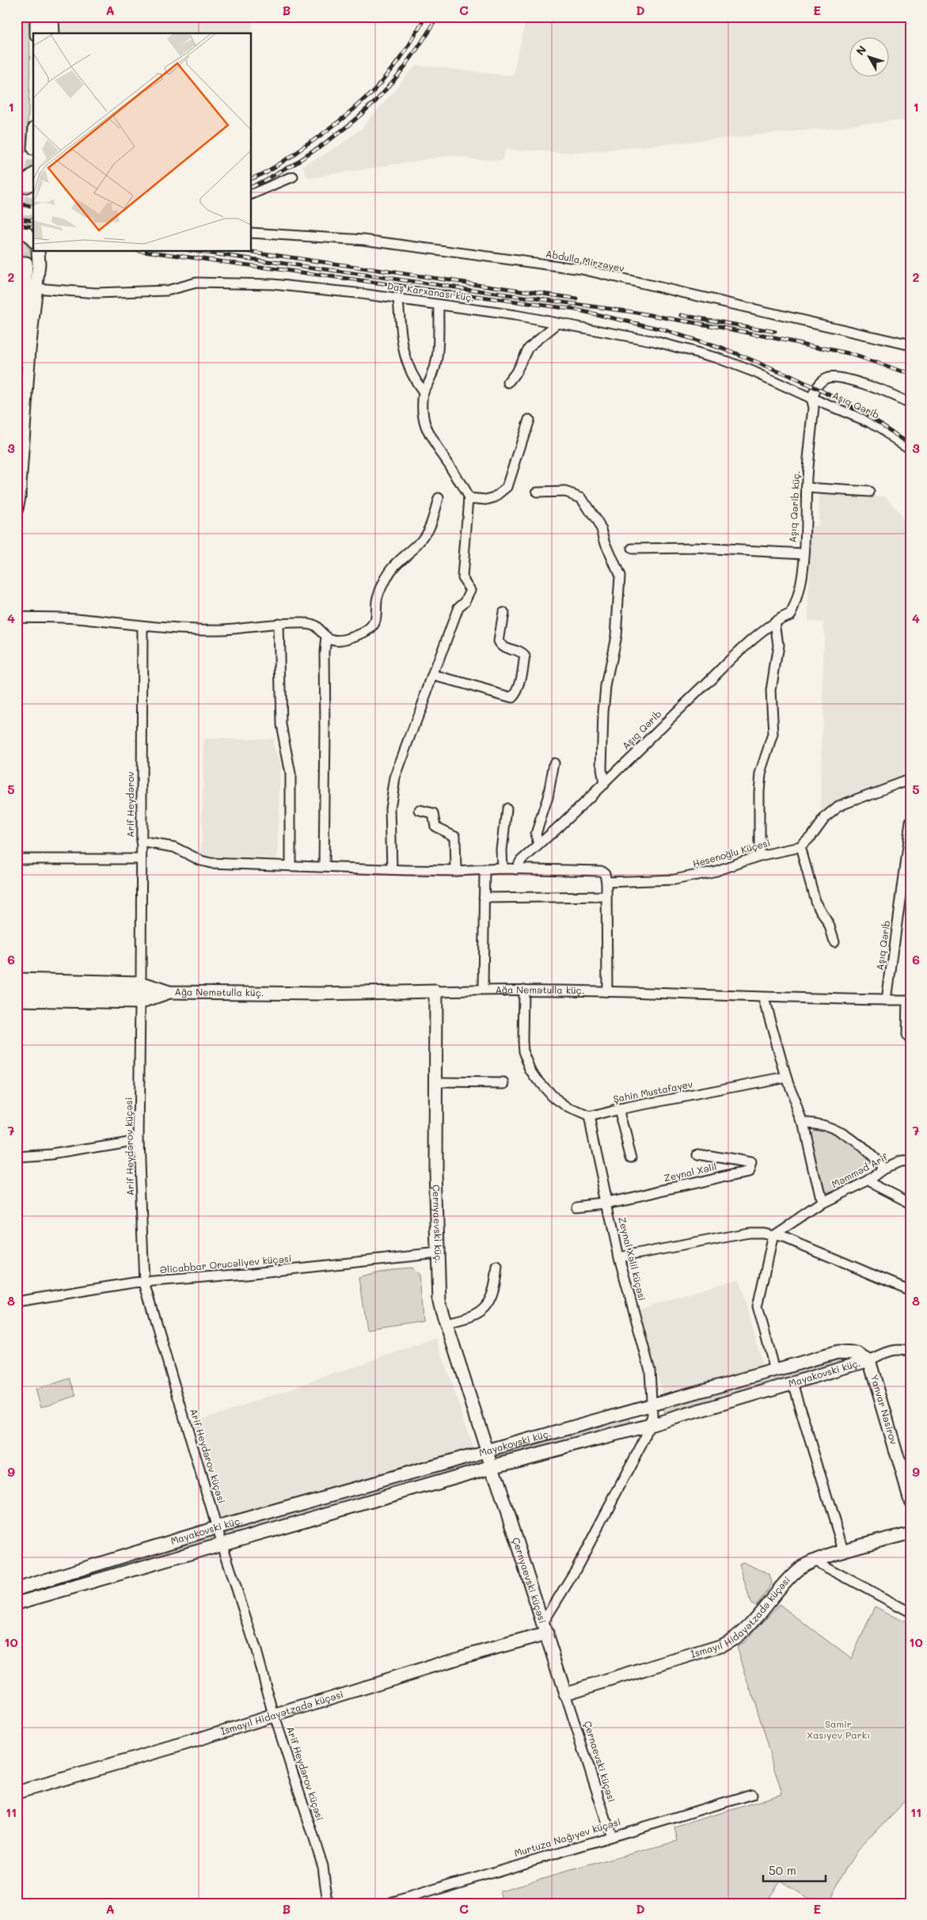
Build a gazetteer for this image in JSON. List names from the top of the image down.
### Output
{
  "streets": {
    "street": [
      "Abdulla Mirzəyev",
      "Daş Karxanası küç.",
      "Aşıq Qərib",
      "Aşıq Qərib küç.",
      "Arif Heydərov",
      "Hesenoğlu Küçesi",
      "Ağa Nemətulla küç.",
      "Şahin Mustafayev",
      "Arif Heydərov küçəsi",
      "Məmməd Arif",
      "Zeynal Xəlil",
      "Çernyaevski küç.",
      "Zeynal Xəlil küçəsi",
      "Əlicabbar Orucəliyev küçəsi",
      "Mayakovski küç.",
      "Yanvar Nəsirov",
      "Çernyaevski küçəsi",
      "İsmayıl Hidayətzadə küçəsi",
      "Çernaevski küçəsi",
      "Murtuza Nağıyev küçəsi"
    ]
  },
  "crossings": [
    ["Daş Karxanası küç.", "Aşıq Qərib"],
    ["Daş Karxanası küç.", "Aşıq Qərib küç."],
    ["Aşıq Qərib", "Aşıq Qərib küç."],
    ["Aşıq Qərib", "Ağa Nemətulla küç."],
    ["Arif Heydərov", "Ağa Nemətulla küç."],
    ["Ağa Nemətulla küç.", "Arif Heydərov küçəsi"],
    ["Ağa Nemətulla küç.", "Çernyaevski küç."],
    ["Şahin Mustafayev", "Zeynal Xəlil küçəsi"],
    ["Arif Heydərov küçəsi", "Əlicabbar Orucəliyev küçəsi"],
    ["Arif Heydərov küçəsi", "Mayakovski küç."],
    ["Arif Heydərov küçəsi", "İsmayıl Hidayətzadə küçəsi"],
    ["Zeynal Xəlil", "Zeynal Xəlil küçəsi"],
    ["Çernyaevski küç.", "Əlicabbar Orucəliyev küçəsi"],
    ["Çernyaevski küç.", "Mayakovski küç."],
    ["Çernyaevski küç.", "Çernyaevski küçəsi"],
    ["Zeynal Xəlil küçəsi", "Mayakovski küç."],
    ["Zeynal Xəlil küçəsi", "Çernyaevski küçəsi"],
    ["Mayakovski küç.", "Yanvar Nəsirov"],
    ["Mayakovski küç.", "Çernyaevski küçəsi"],
    ["Çernyaevski küçəsi", "İsmayıl Hidayətzadə küçəsi"],
    ["Çernyaevski küçəsi", "Çernaevski küçəsi"],
    ["İsmayıl Hidayətzadə küçəsi", "Çernaevski küçəsi"],
    ["Çernaevski küçəsi", "Murtuza Nağıyev küçəsi"]
  ],
  "parks": ["Samir Xasıyev Parkı"],
  "scale_bar": "50 m",
  "north": "top left",
  "grid": {
    "columns": [
      "A",
      "B",
      "C",
      "D",
      "E"
    ],
    "rows": [
      "1",
      "2",
      "3",
      "4",
      "5",
      "6",
      "7",
      "8",
      "9",
      "10",
      "11"
    ]
  }
}
